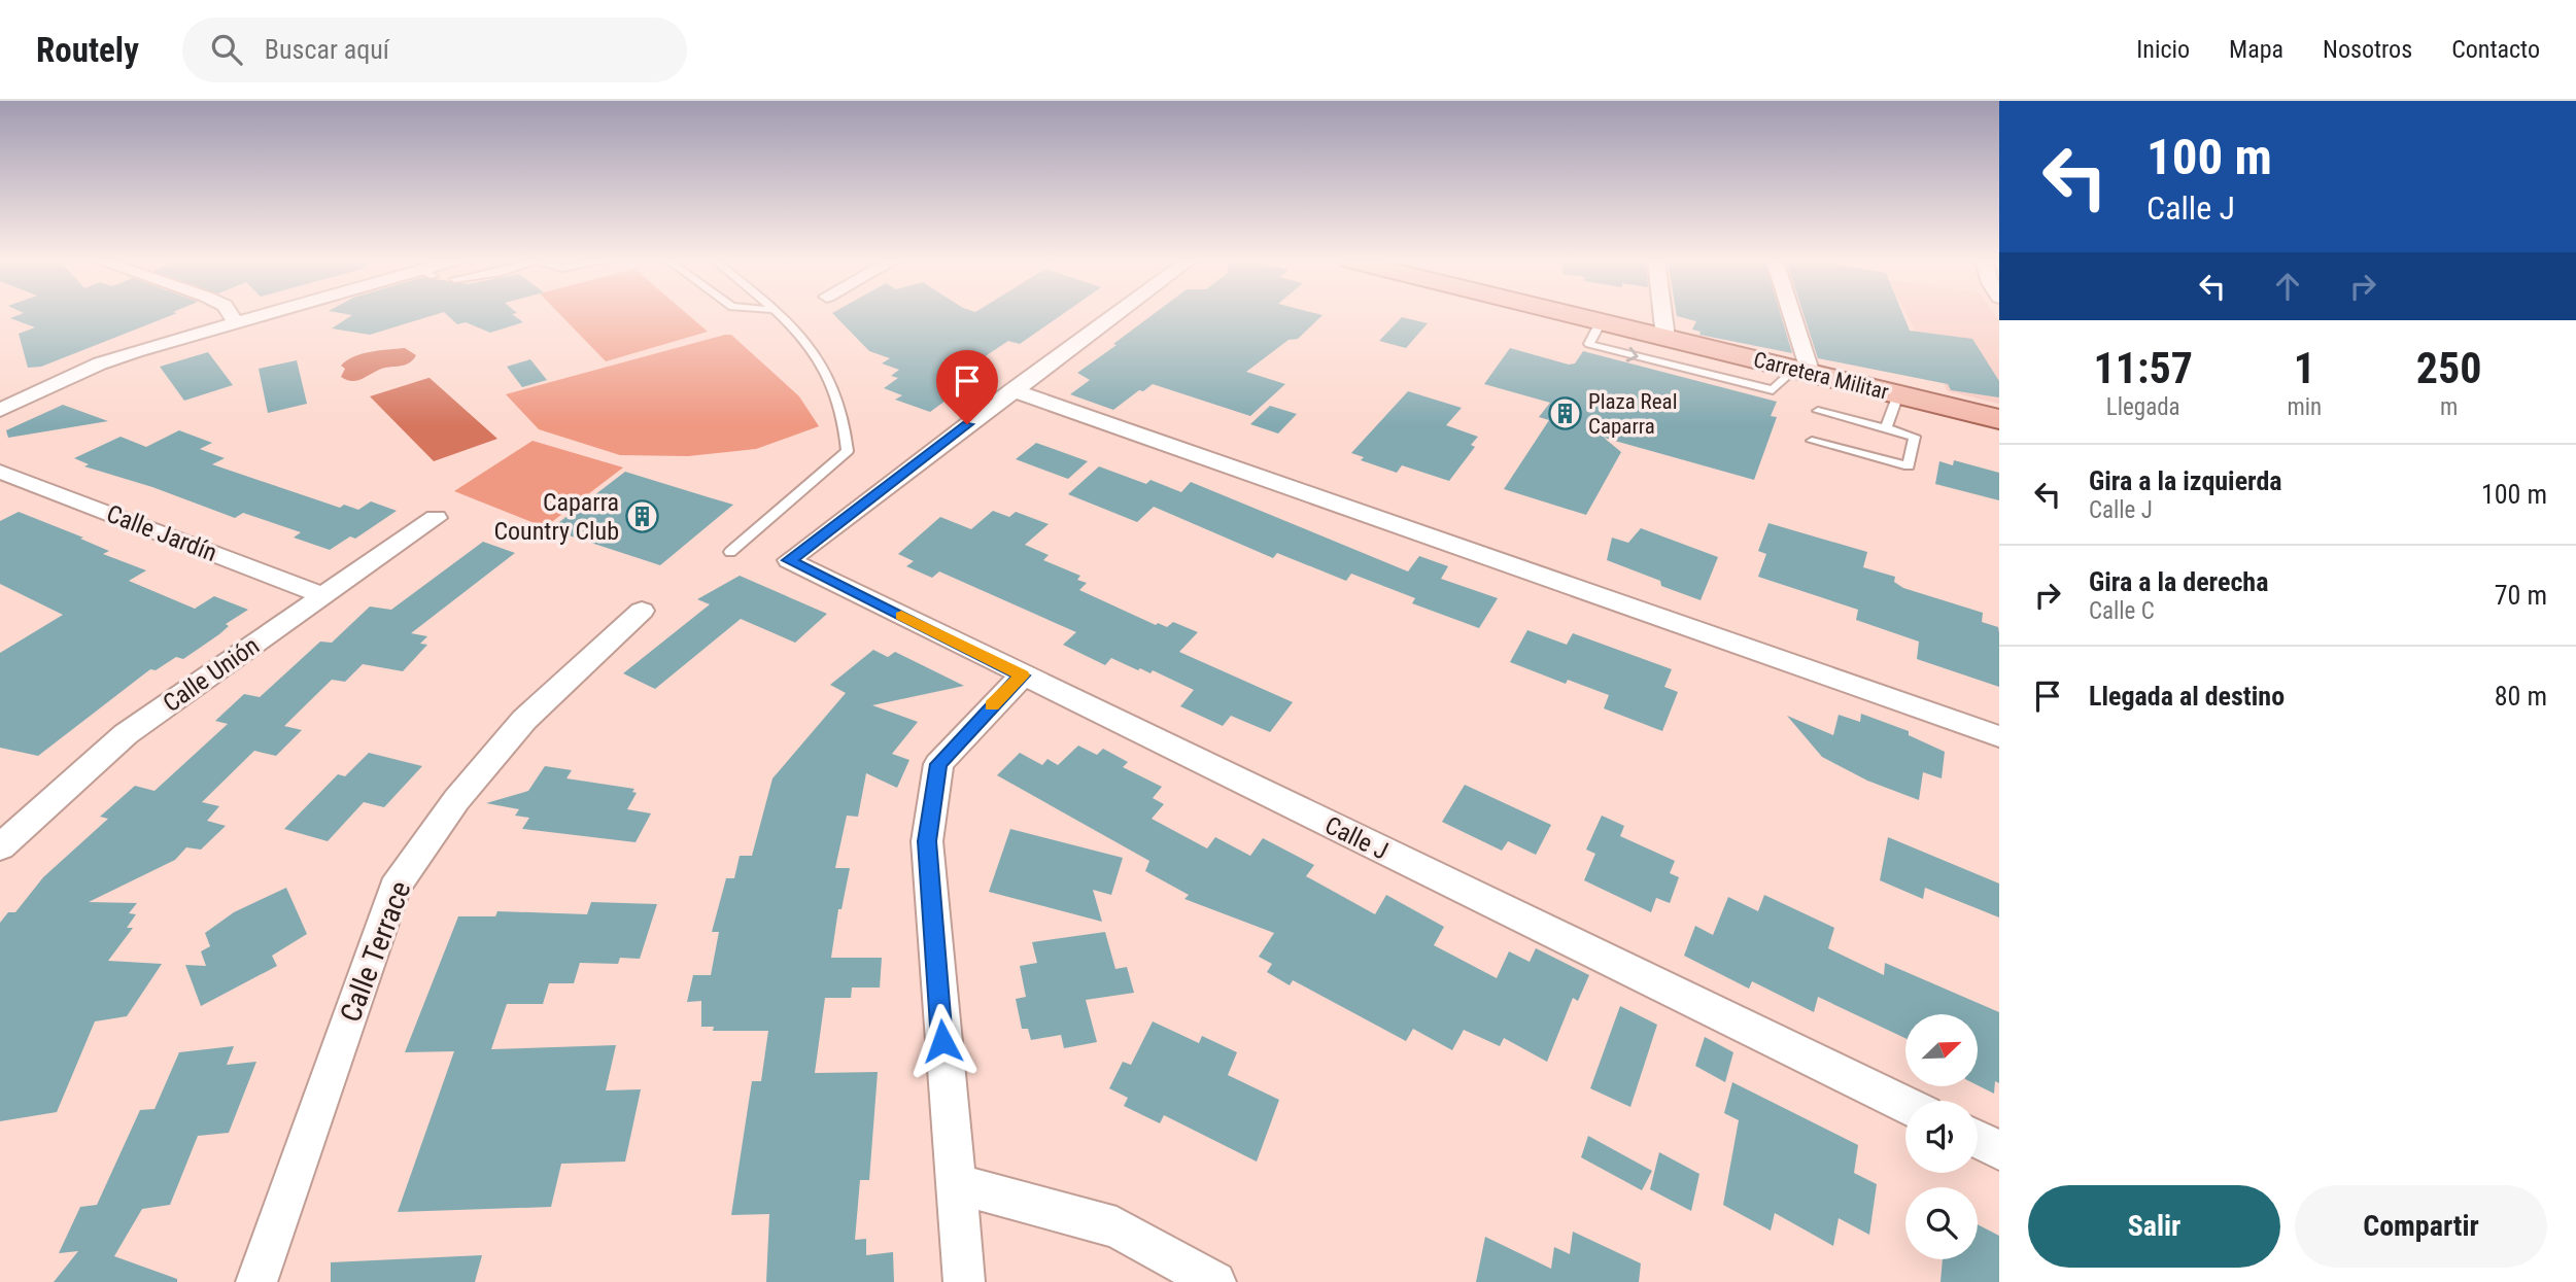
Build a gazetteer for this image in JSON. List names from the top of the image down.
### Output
{
  "streets": {
    "main road": ["Carretera Militar"],
    "street": [
      "Calle Jardín",
      "Calle Unión",
      "Calle J",
      "Calle Terrace"
    ]
  },
  "crossings": [
    ["Calle Jardín", "Calle Unión"]
  ],
  "places": {
    "building": ["Plaza Real Caparra", "Caparra Country Club"]
  },
  "north": "top right",
  "page": {
    "header": "Routely",
    "search": "Buscar aquí",
    "nav": [
      "Inicio",
      "Mapa",
      "Nosotros",
      "Contacto"
    ],
    "turn": ["100 m", "Calle J"],
    "eta": [
      "11:57",
      "Llegada",
      "1",
      "min",
      "250",
      "m"
    ],
    "list": [
      {
        "name": "Gira a la izquierda",
        "note": "Calle J",
        "value": "100 m"
      },
      {
        "name": "Gira a la derecha",
        "note": "Calle C",
        "value": "70 m"
      },
      {
        "name": "Llegada al destino",
        "value": "80 m"
      }
    ],
    "buttons": ["Salir", "Compartir"]
  }
}
